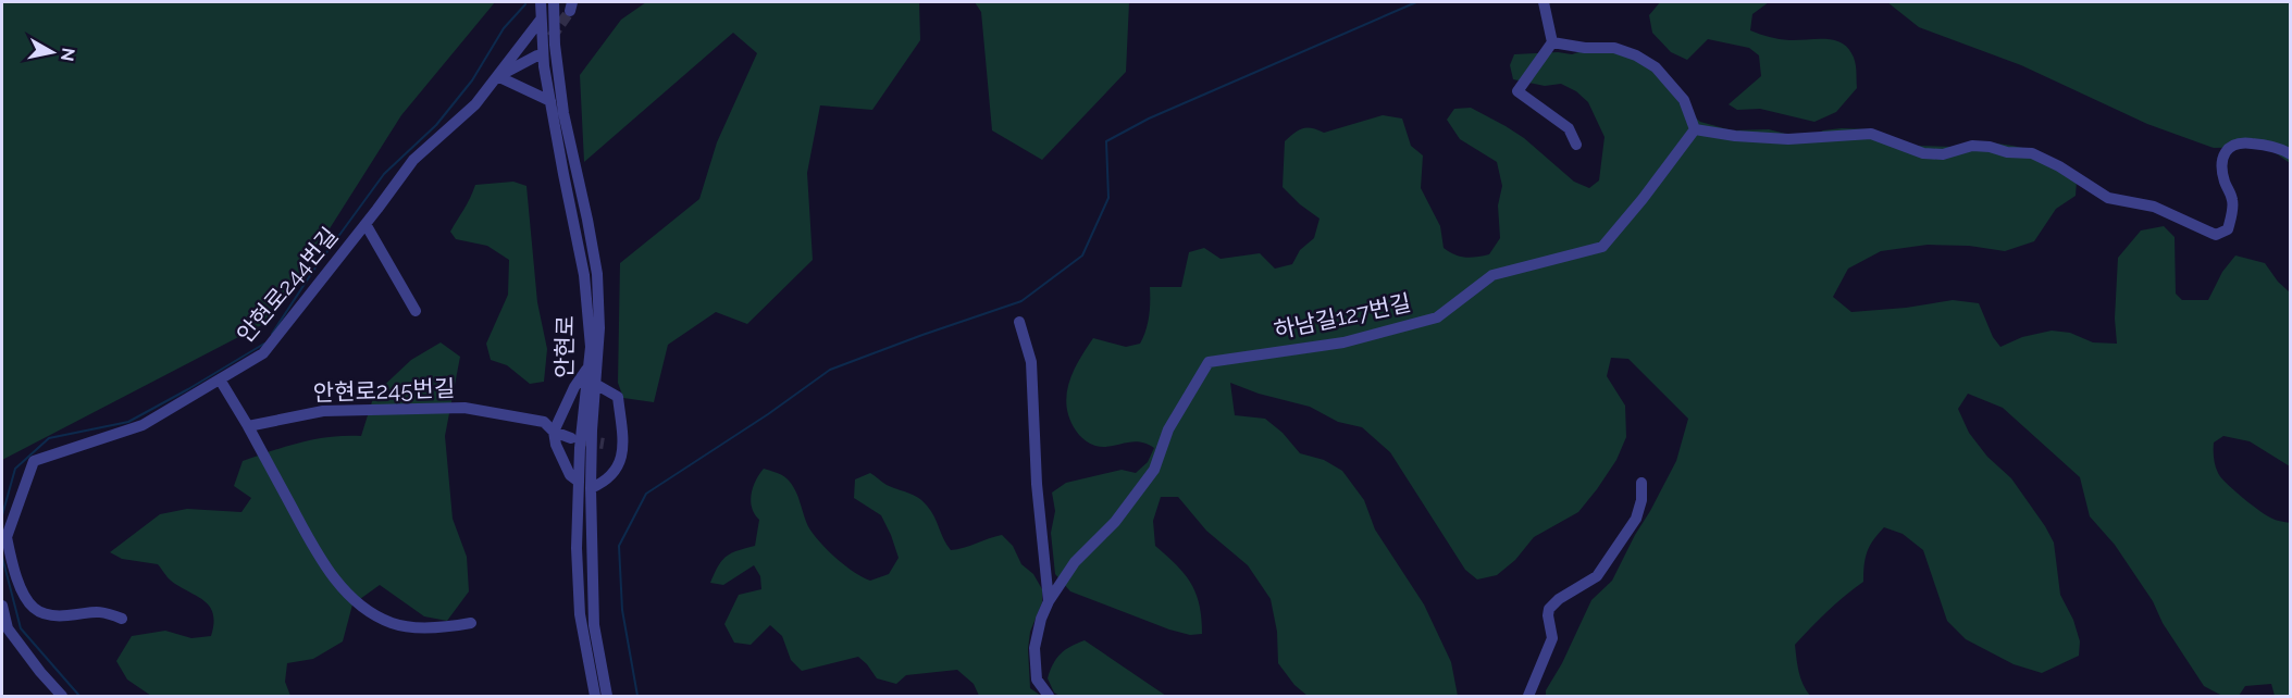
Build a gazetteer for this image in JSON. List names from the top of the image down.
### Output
{
  "streets": {
    "street": [
      "안현로244번길",
      "하남길127번길",
      "안현로",
      "안현로245번길"
    ]
  },
  "crossings": [
    ["안현로244번길", "안현로"]
  ],
  "north": "right"
}
